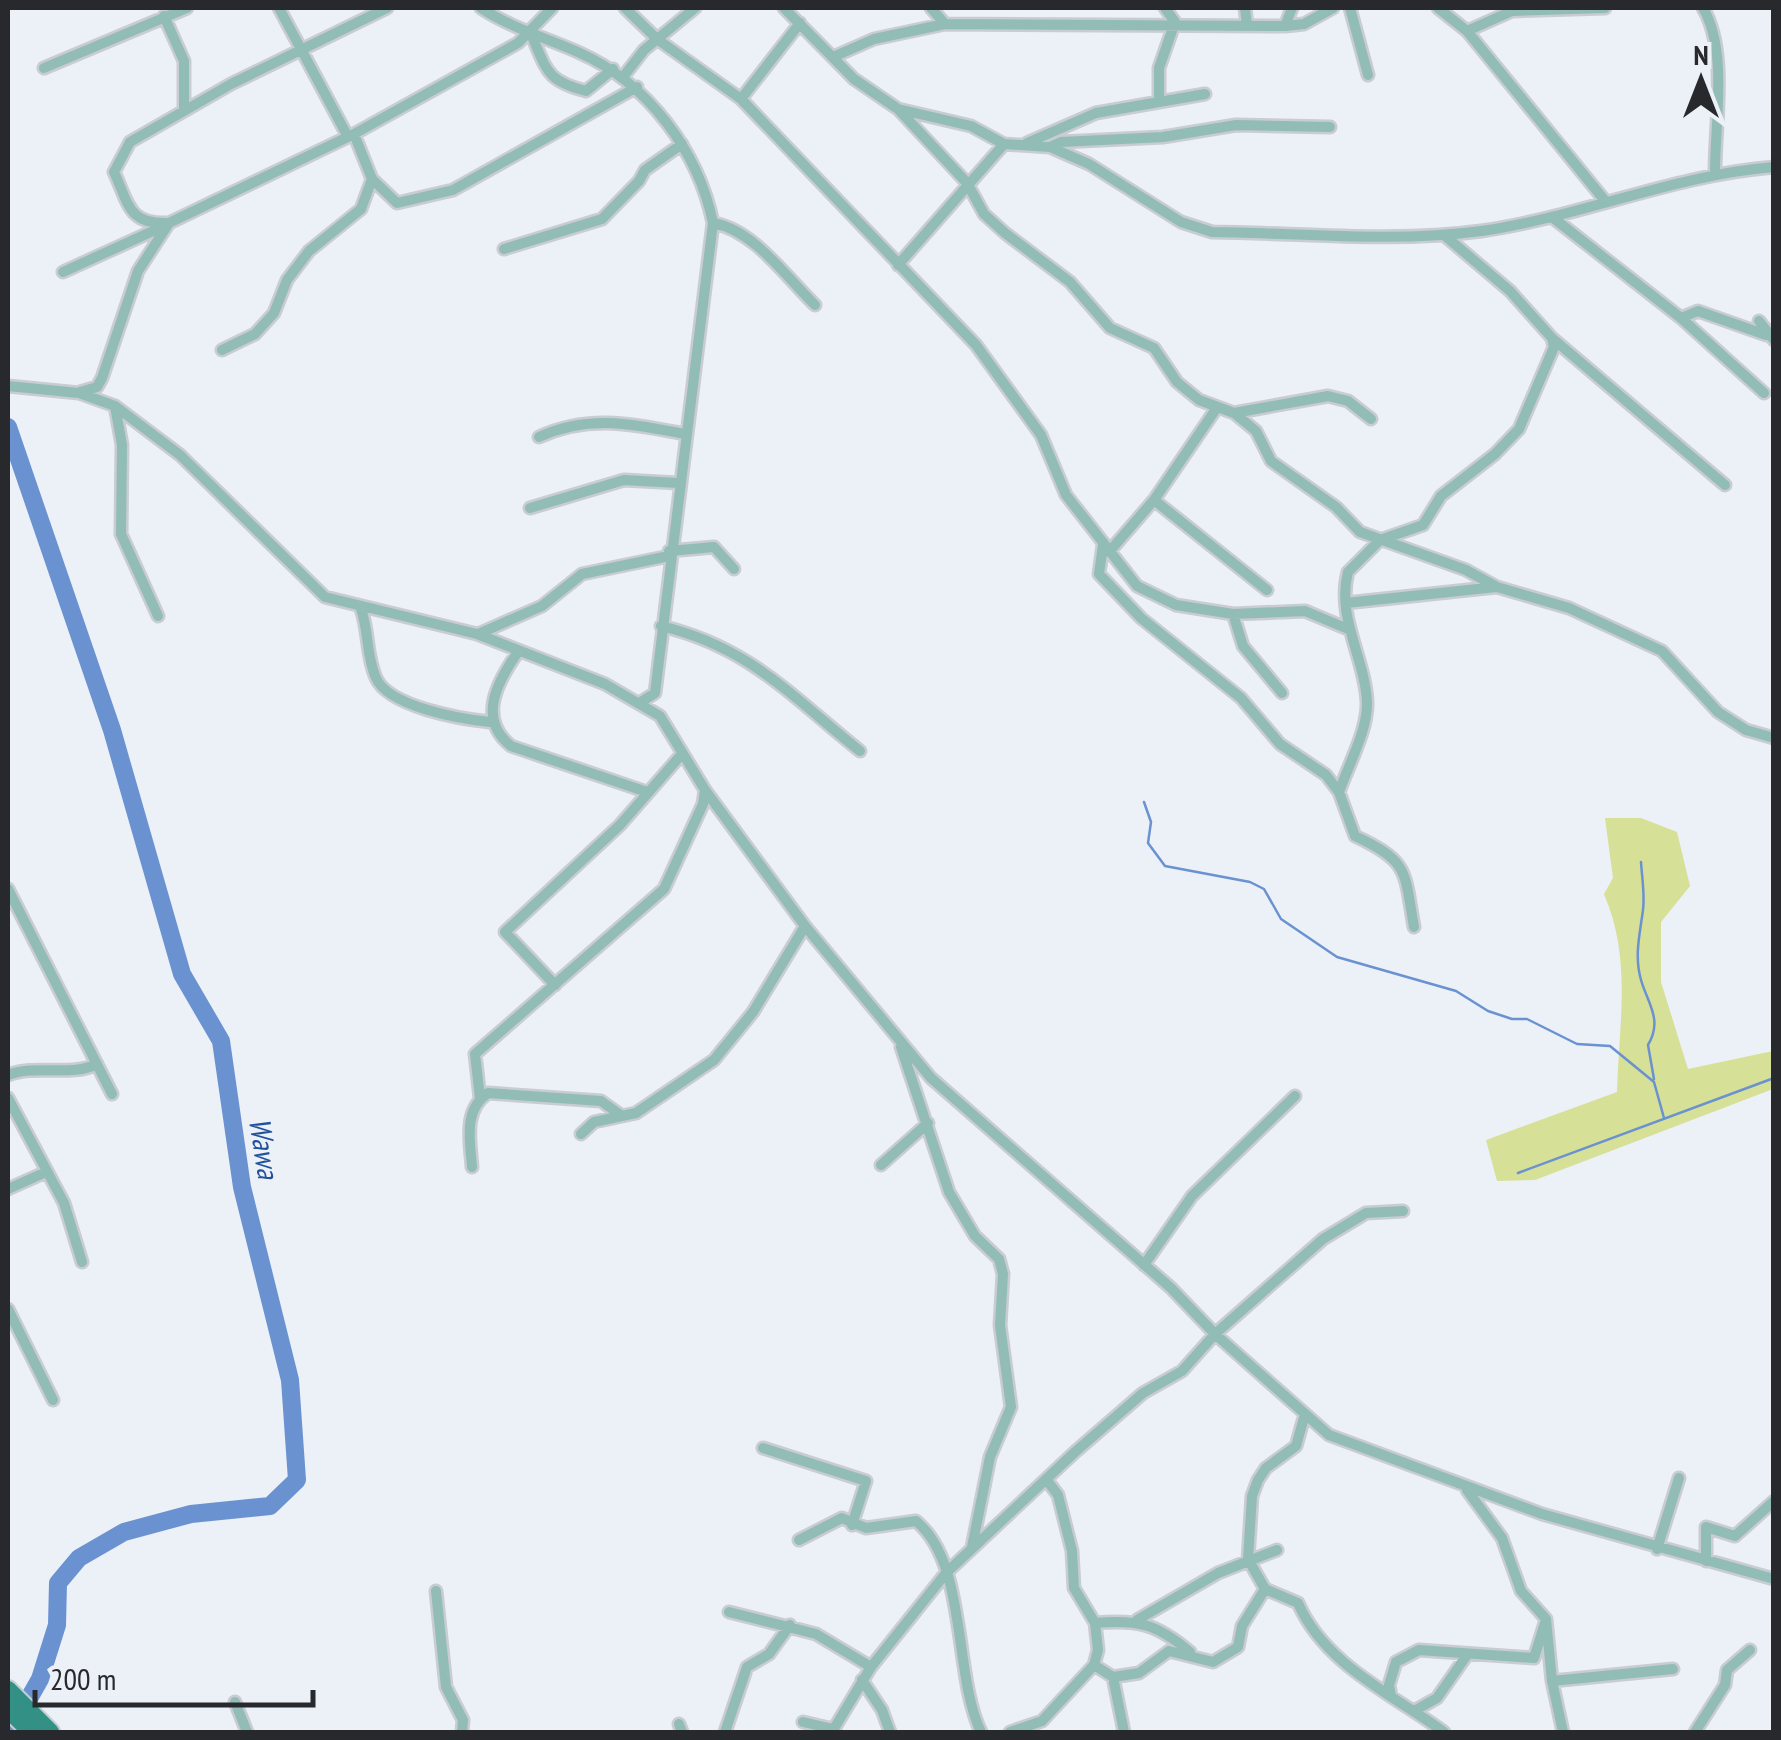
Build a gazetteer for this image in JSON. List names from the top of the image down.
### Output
{
  "water": ["Wawa"],
  "scale_bar": "200 m",
  "north": "top"
}
